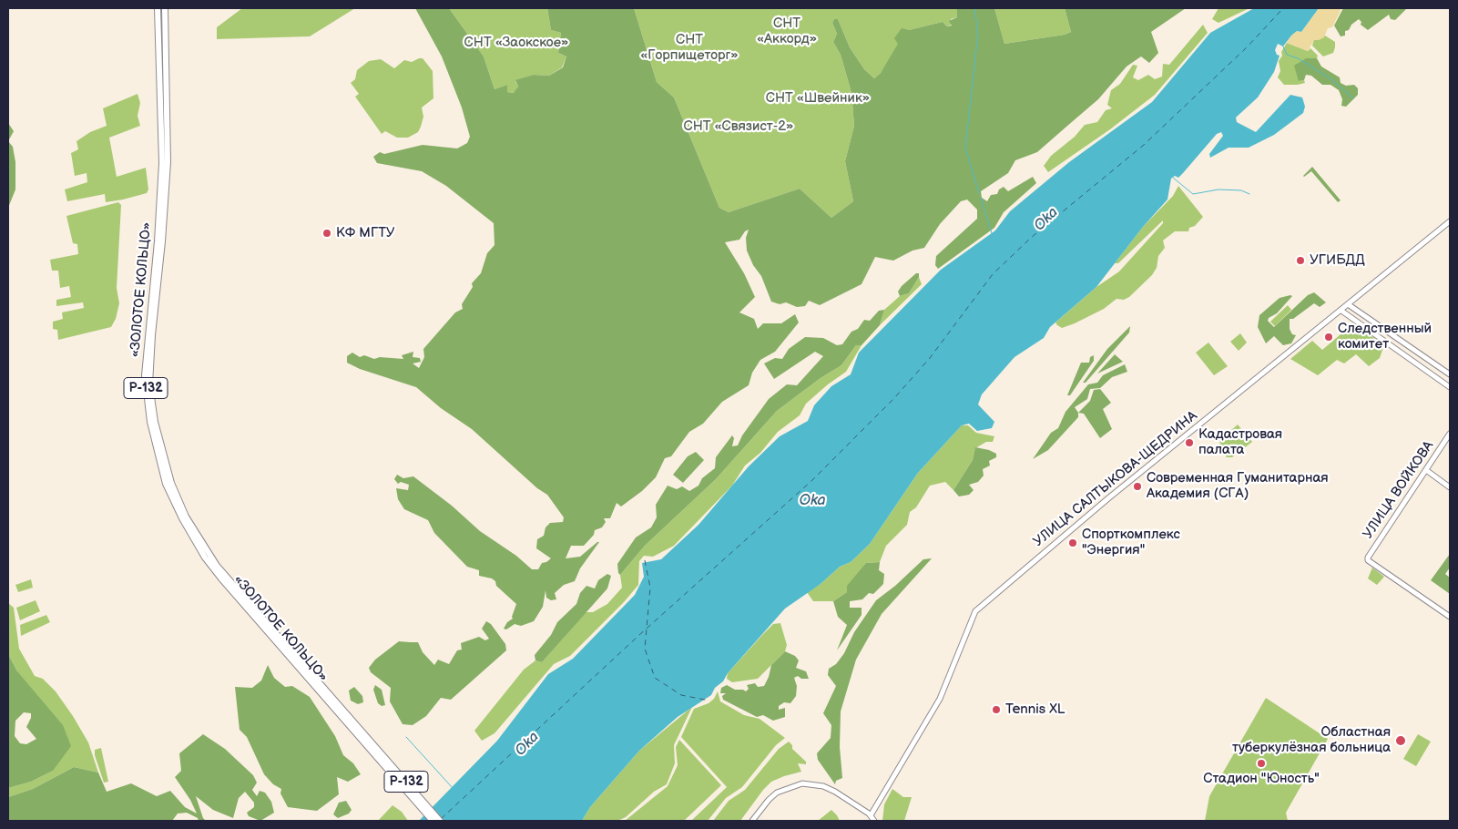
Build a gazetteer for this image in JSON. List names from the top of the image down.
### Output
{
  "streets": {
    "highway": ["«ЗОЛОТОЕ КОЛЬЦО»", "Р-132"],
    "main road": ["УЛИЦА САЛТЫКОВА-ЩЕДРИНА", "УЛИЦА ВОЙКОВА"]
  },
  "crossings": [
    ["«ЗОЛОТОЕ КОЛЬЦО»", "Р-132"]
  ],
  "water": ["Oka"],
  "parks": [
    "СНТ «Аккорд»",
    "СНТ «Горпищеторг»",
    "СНТ «Заокское»",
    "СНТ «Швейник»",
    "СНТ «Связист-2»"
  ],
  "places": [
    "КФ МГТУ",
    "УГИБДД",
    "Следственный комитет",
    "Кадастровая палата",
    "Современная Гуманитарная Академия (СГА)",
    "Спорткомплекс \"Энергия\"",
    "Tennis XL",
    "Областная туберкулёзная больница",
    "Стадион \"Юность\""
  ]
}
